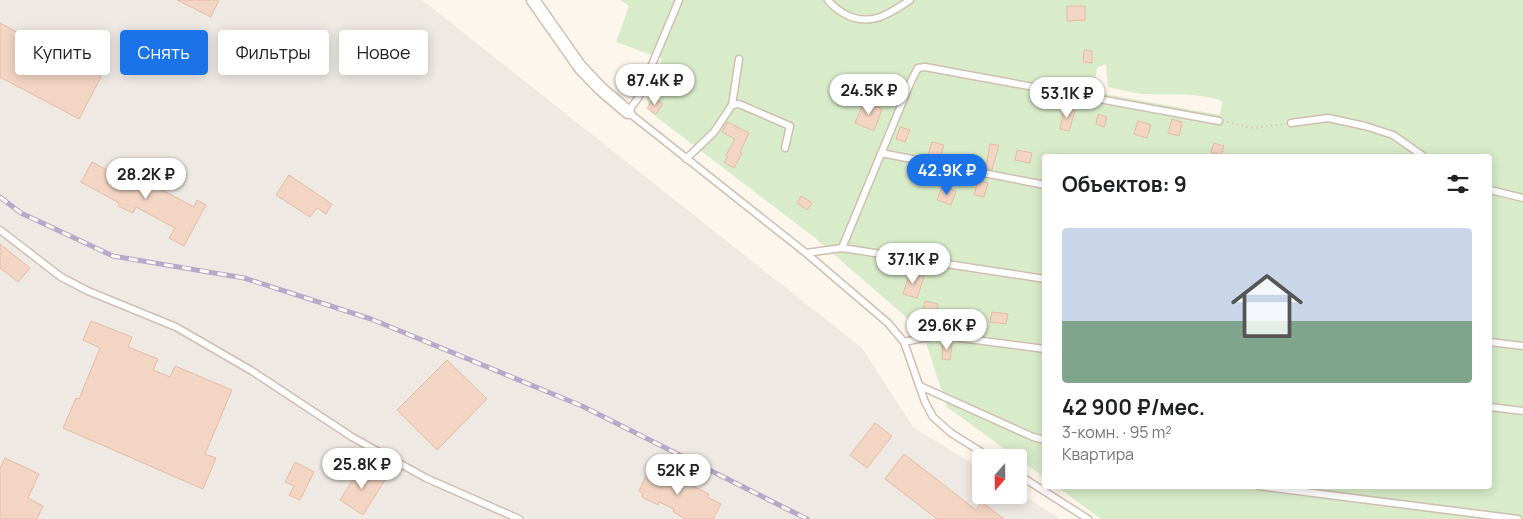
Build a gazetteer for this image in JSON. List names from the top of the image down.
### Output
{
  "north": "bottom",
  "page": {
    "chip": [
      "Купить",
      "Снять",
      "Фильтры",
      "Новое"
    ],
    "price": [
      "87.4K ₽",
      "24.5K ₽",
      "53.1K ₽",
      "42.9K ₽",
      "28.2K ₽",
      "37.1K ₽",
      "29.6K ₽",
      "25.8K ₽",
      "52K ₽"
    ],
    "heading": "Объектов: 9",
    "list": [
      {
        "name": "42 900 ₽/мес.",
        "note": "3-комн. · 95 m² · Квартира"
      }
    ]
  }
}
